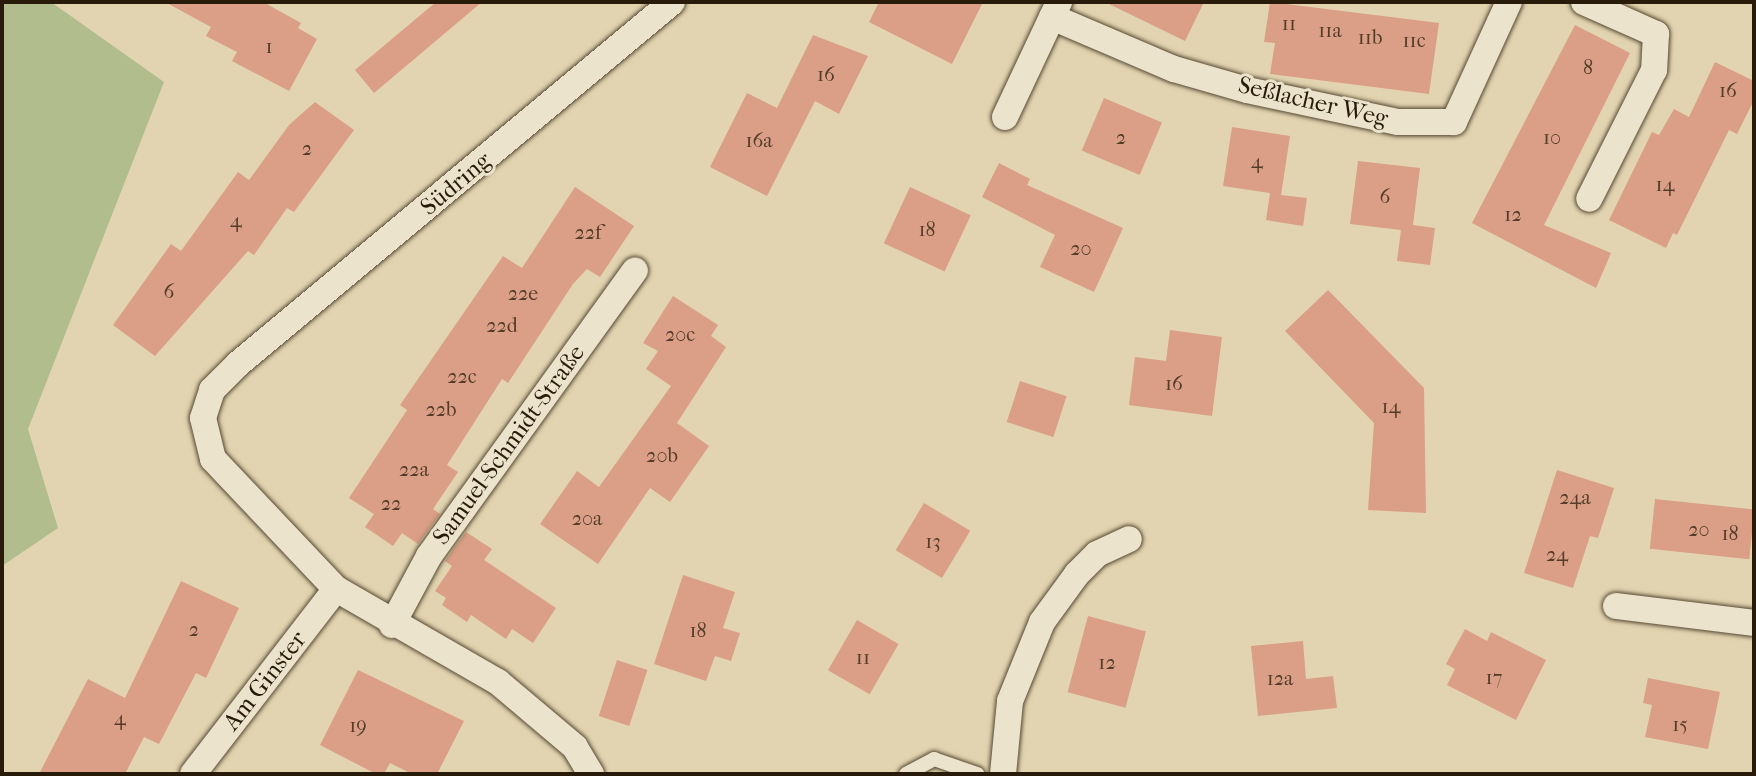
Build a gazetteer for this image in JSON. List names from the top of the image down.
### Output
{
  "streets": {
    "street": [
      "Seßlacher Weg",
      "Südring",
      "Samuel-Schmidt-Straße",
      "Am Ginster"
    ]
  },
  "crossings": [
    ["Südring", "Am Ginster"]
  ],
  "house_numbers": [
    "11",
    "11a",
    "11b",
    "11c",
    "1",
    "8",
    "16",
    "16",
    "2",
    "10",
    "16a",
    "2",
    "4",
    "14",
    "6",
    "12",
    "4",
    "18",
    "22f",
    "20",
    "6",
    "22e",
    "22d",
    "20c",
    "22c",
    "16",
    "14",
    "22b",
    "20b",
    "22a",
    "24a",
    "22",
    "20a",
    "20",
    "18",
    "13",
    "24",
    "2",
    "18",
    "11",
    "12",
    "17",
    "12a",
    "4",
    "15",
    "19"
  ]
}
